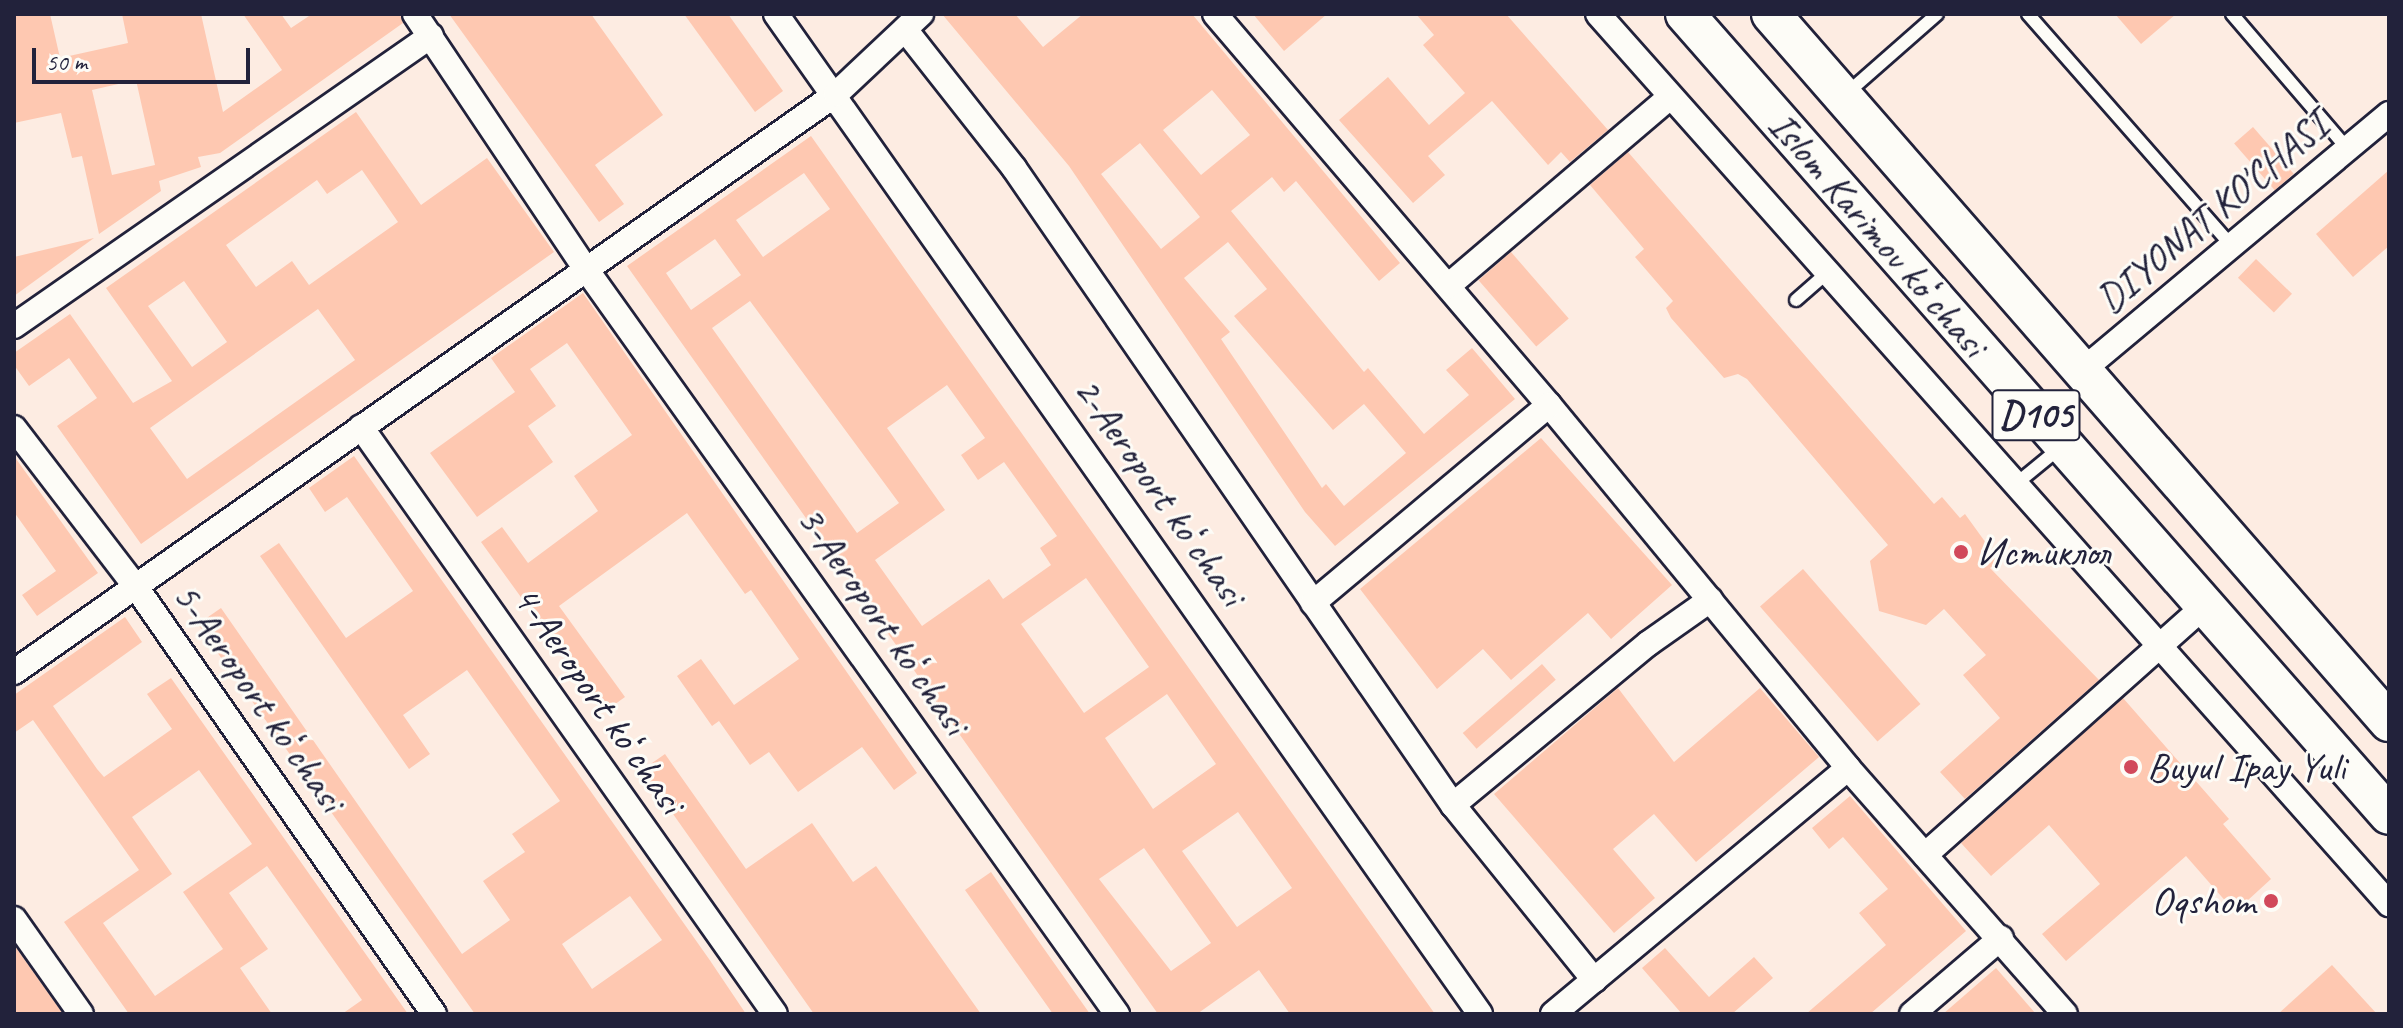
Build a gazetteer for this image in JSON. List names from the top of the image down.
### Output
{
  "streets": {
    "highway": ["Islom Karimov koʻchasi", "D105"],
    "street": [
      "DIYONAT KO'CHASI",
      "2-Aeroport koʻchasi",
      "3-Aeroport koʻchasi",
      "5-Aeroport koʻchasi",
      "4-Aeroport koʻchasi"
    ]
  },
  "crossings": [
    ["DIYONAT KO'CHASI", "Islom Karimov koʻchasi"]
  ],
  "places": ["Истиклол", "Buyul Ipay Yuli", "Oqshom"],
  "scale_bar": "50 m"
}
